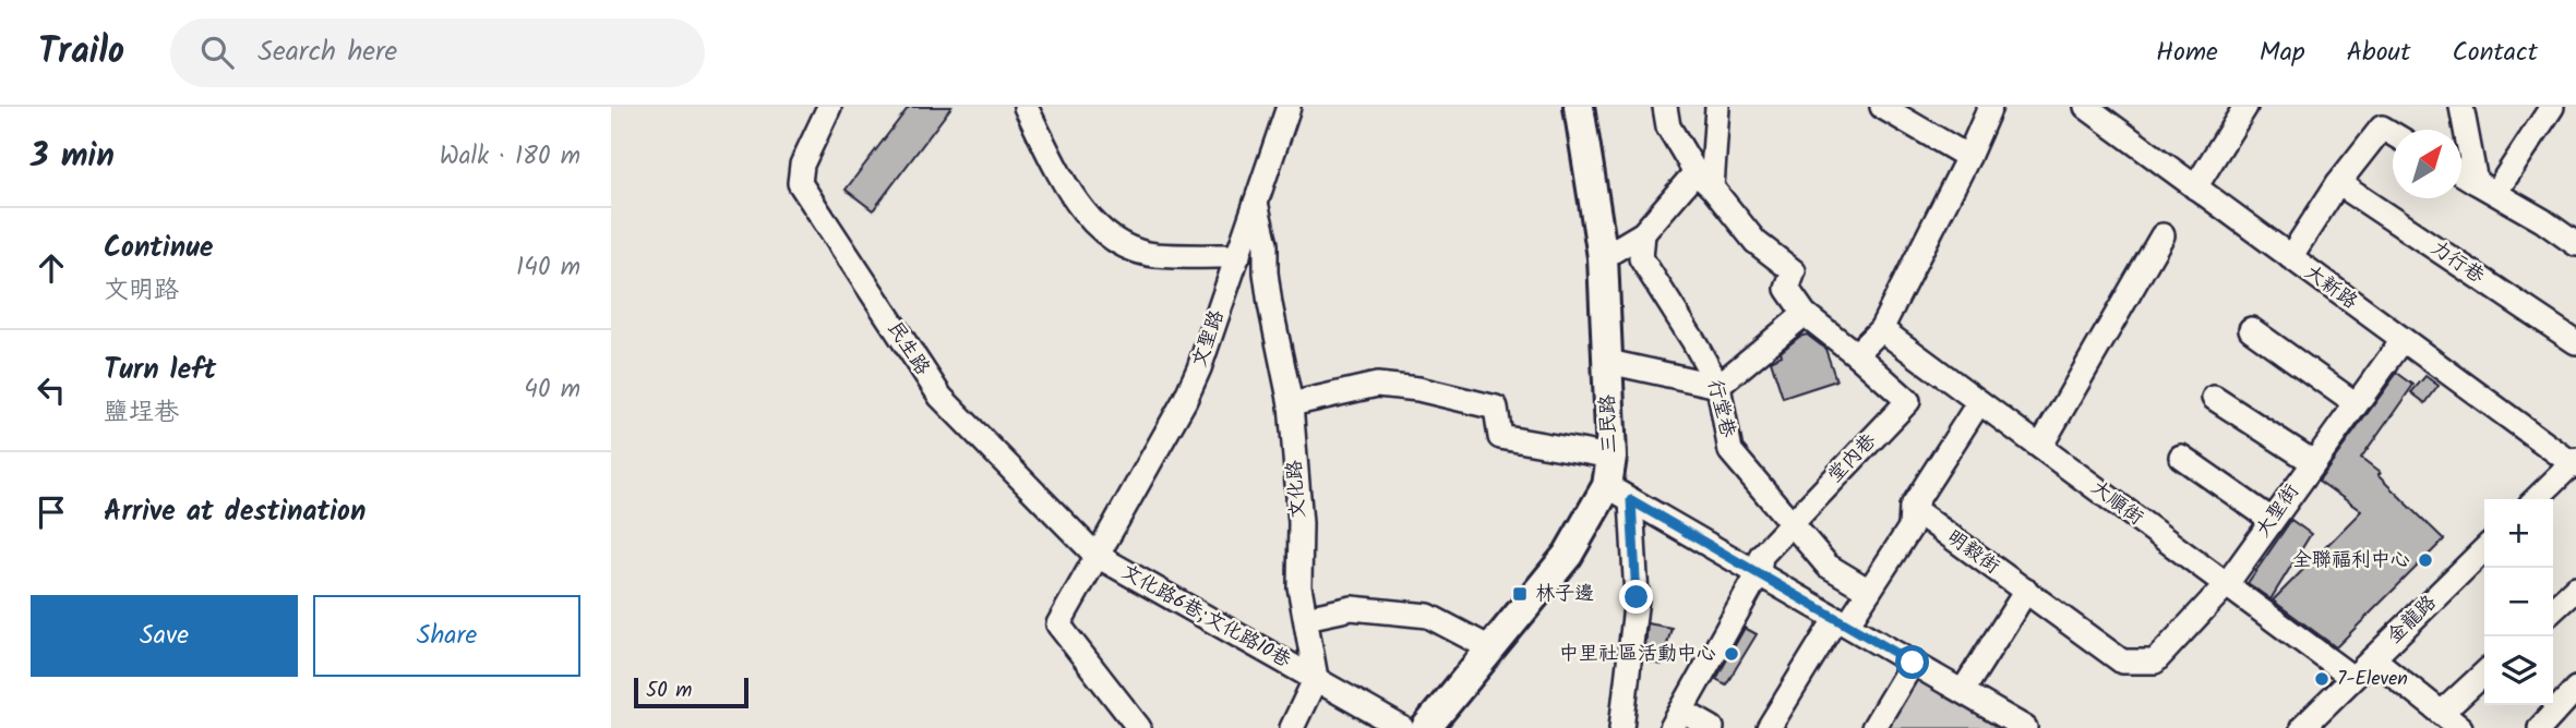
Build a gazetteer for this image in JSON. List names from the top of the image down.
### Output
{
  "streets": {
    "main road": ["三民路"],
    "street": [
      "力行巷",
      "大新路",
      "文聖路",
      "民生路",
      "行堂巷",
      "堂內巷",
      "文化路",
      "大順街",
      "大聖街",
      "明毅街",
      "文化路6巷;文化路10巷",
      "金龍路"
    ]
  },
  "crossings": [
    ["大新路", "大聖街"],
    ["文聖路", "民生路"],
    ["文聖路", "文化路"],
    ["文聖路", "文化路6巷;文化路10巷"],
    ["民生路", "文化路6巷;文化路10巷"],
    ["行堂巷", "堂內巷"],
    ["文化路", "文化路6巷;文化路10巷"],
    ["大順街", "大聖街"],
    ["大順街", "金龍路"],
    ["大聖街", "明毅街"]
  ],
  "places": {
    "other": ["全聯福利中心", "中里社區活動中心", "7-Eleven"],
    "transit": ["林子邊"]
  },
  "scale_bar": "50 m",
  "north": "top right",
  "page": {
    "header": "Trailo",
    "search": "Search here",
    "nav": [
      "Home",
      "Map",
      "About",
      "Contact"
    ],
    "heading": ["3 min", "Walk · 180 m"],
    "list": [
      ["Continue", "文明路", "140 m"],
      ["Turn left", "鹽埕巷", "40 m"],
      "Arrive at destination"
    ],
    "map_buttons": ["+", "−"],
    "buttons": ["Save", "Share"],
    "scale": "50 m"
  }
}
